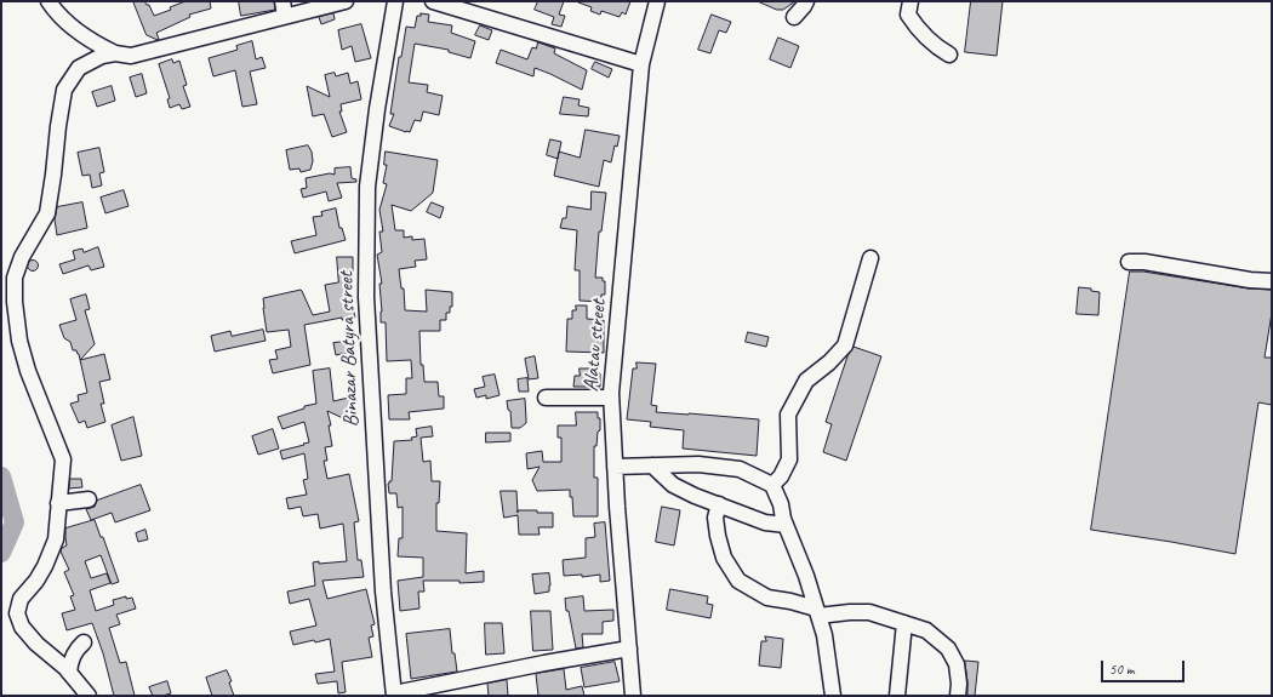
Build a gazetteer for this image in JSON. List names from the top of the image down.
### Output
{
  "streets": {
    "street": ["Alatau street", "Binazar Batyra street"]
  },
  "scale_bar": "50 m"
}
